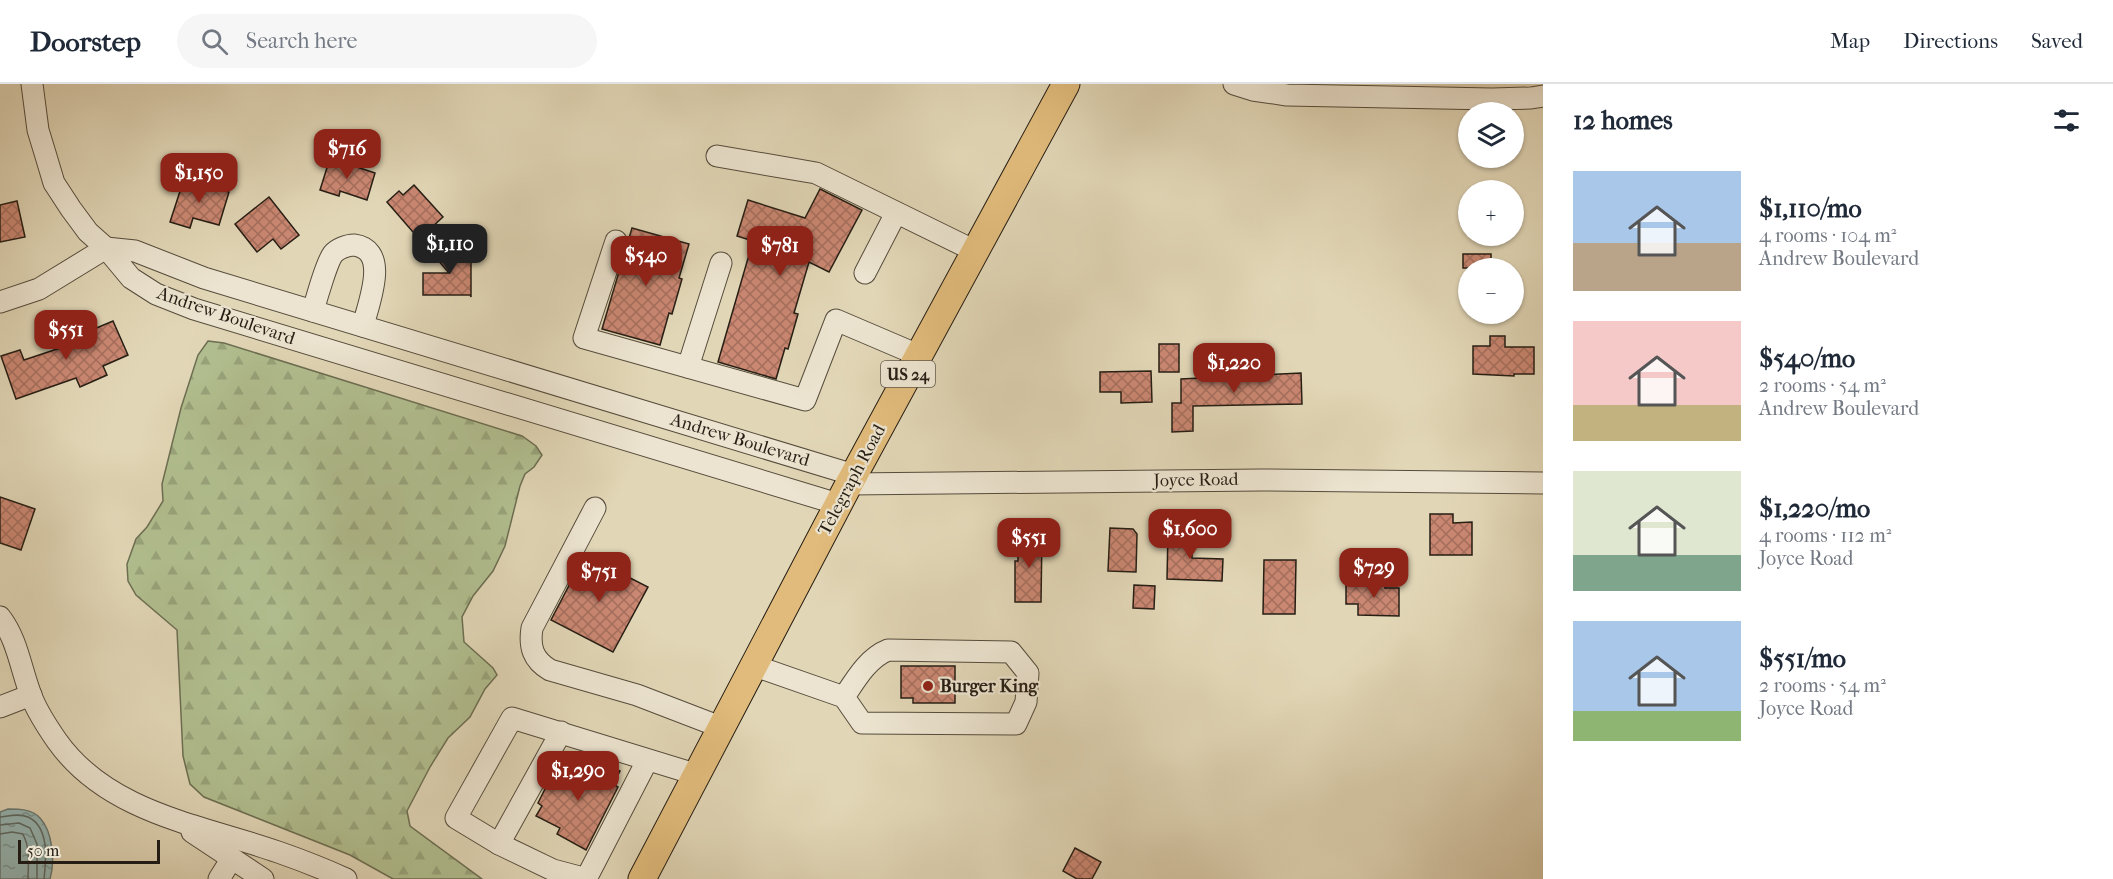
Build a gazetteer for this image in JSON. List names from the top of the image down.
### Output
{
  "streets": {
    "main road": ["US 24", "Telegraph Road"],
    "street": ["Andrew Boulevard", "Joyce Road"]
  },
  "crossings": [
    ["Andrew Boulevard", "Telegraph Road"],
    ["Andrew Boulevard", "Joyce Road"],
    ["Telegraph Road", "Joyce Road"]
  ],
  "places": ["Burger King"],
  "scale_bar": "50 m",
  "page": {
    "header": "Doorstep",
    "search": "Search here",
    "nav": ["Map", "Directions", "Saved"],
    "heading": "12 homes",
    "map_buttons": ["+", "−"],
    "price": [
      "$716",
      "$1,150",
      "$1,110",
      "$781",
      "$540",
      "$551",
      "$1,220",
      "$1,600",
      "$551",
      "$729",
      "$751",
      "$1,290"
    ],
    "list": [
      {
        "name": "$1,110/mo",
        "note": "4 rooms · 104 m² · Andrew Boulevard"
      },
      {
        "name": "$540/mo",
        "note": "2 rooms · 54 m² · Andrew Boulevard"
      },
      {
        "name": "$1,220/mo",
        "note": "4 rooms · 112 m² · Joyce Road"
      },
      {
        "name": "$551/mo",
        "note": "2 rooms · 54 m² · Joyce Road"
      }
    ],
    "scale": "50 m"
  }
}
